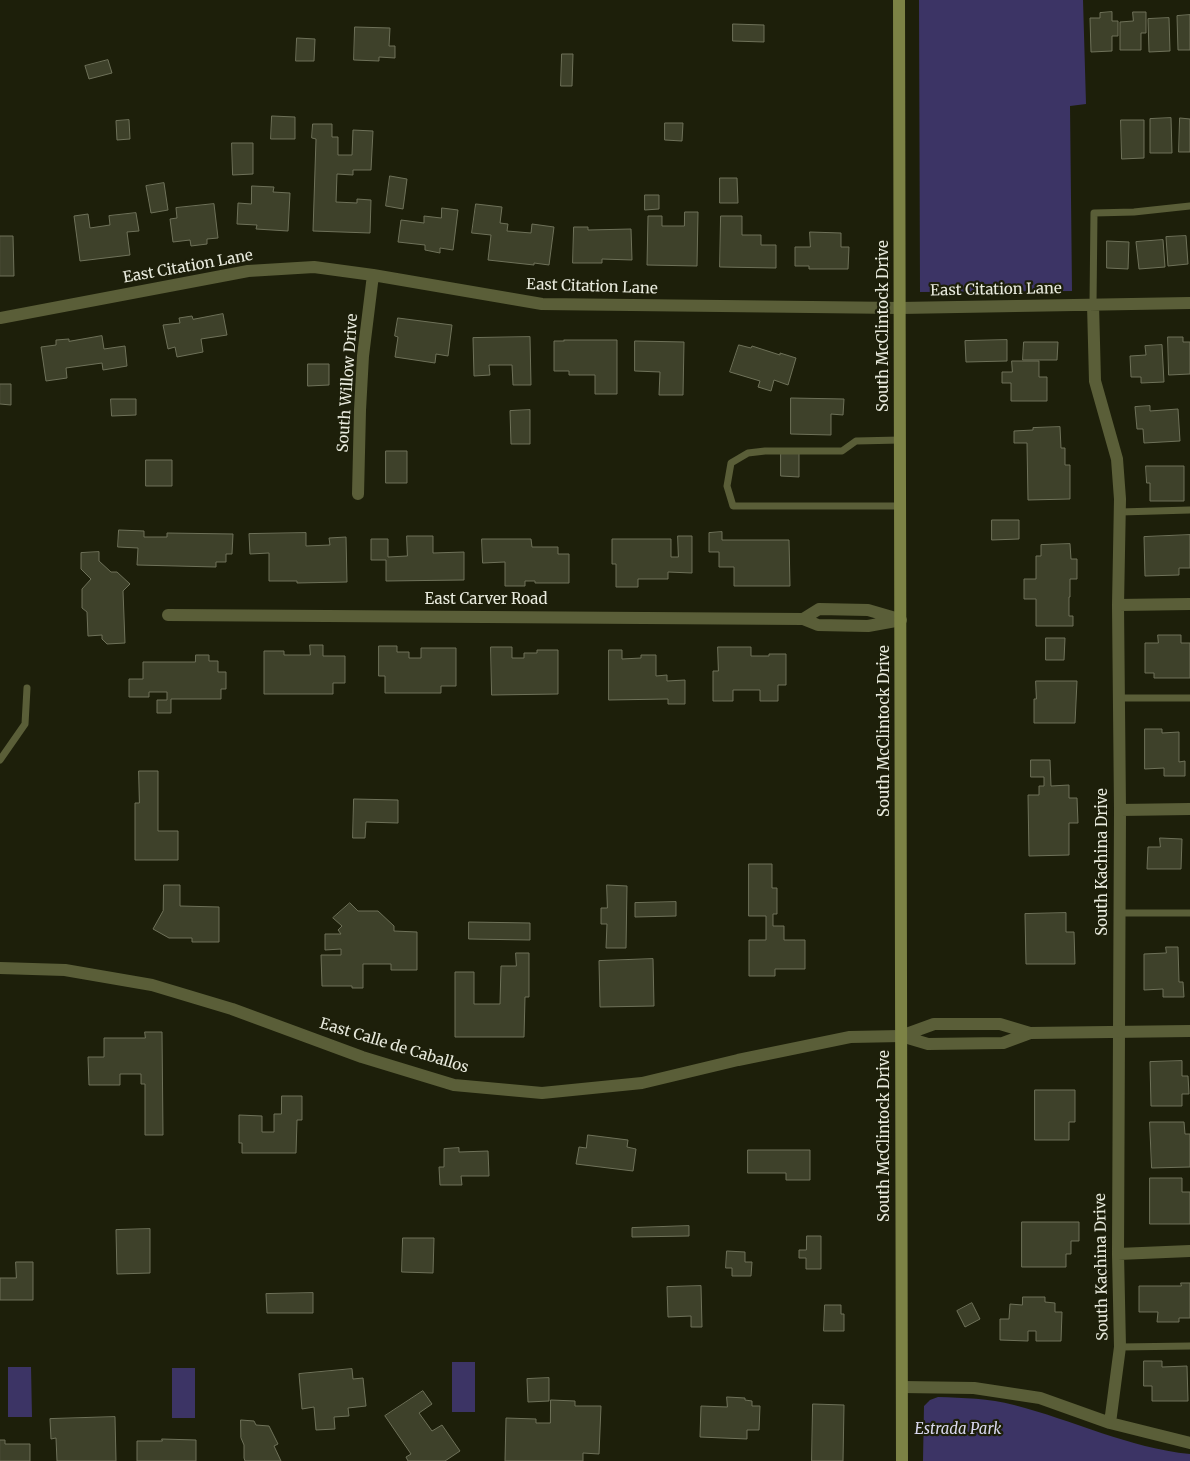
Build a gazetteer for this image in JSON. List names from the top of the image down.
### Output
{
  "streets": {
    "main road": ["South McClintock Drive"],
    "street": [
      "East Citation Lane",
      "South Willow Drive",
      "East Carver Road",
      "South Kachina Drive",
      "East Calle de Caballos"
    ]
  },
  "crossings": [
    ["East Citation Lane", "South McClintock Drive"],
    ["East Citation Lane", "South Willow Drive"],
    ["East Citation Lane", "South Kachina Drive"],
    ["South McClintock Drive", "East Carver Road"],
    ["South McClintock Drive", "East Calle de Caballos"]
  ],
  "parks": ["Estrada Park"]
}
